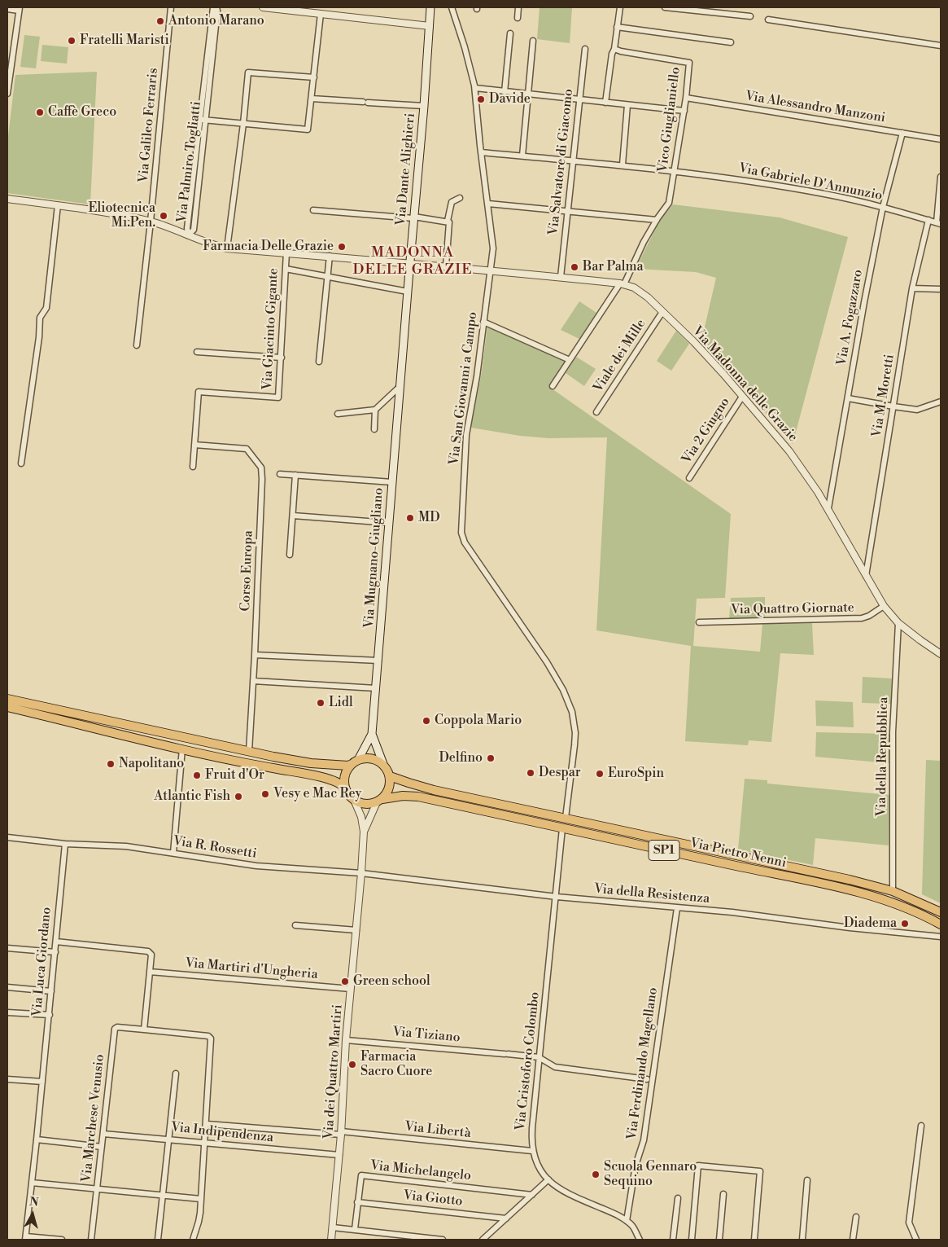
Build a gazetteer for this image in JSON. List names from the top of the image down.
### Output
{
  "streets": {
    "main road": [
      "Via Dante Alighieri",
      "Via Mugnano-Giugliano",
      "SP1",
      "Via Pietro Nenni"
    ],
    "street": [
      "Via Alessandro Manzoni",
      "Vico Giuglianiello",
      "Via Galileo Ferraris",
      "Via Palmiro Togliatti",
      "Via Salvatore di Giacomo",
      "Via Gabriele D'Annunzio",
      "Via A. Fogazzaro",
      "Via Giacinto Gigante",
      "Viale dei Mille",
      "Via Madonna delle Grazie",
      "Via San Giovanni a Campo",
      "Via M. Moretti",
      "Via 2 Giugno",
      "Corso Europa",
      "Via Quattro Giornate",
      "Via della Repubblica",
      "Via R. Rossetti",
      "Via della Resistenza",
      "Via Luca Giordano",
      "Via Martiri d'Ungheria",
      "Via Tiziano",
      "Via Cristoforo Colombo",
      "Via Ferdinando Magellano",
      "Via dei Quattro Martiri",
      "Via Marchese Venusio",
      "Via Libertà",
      "Via Indipendenza",
      "Via Michelangelo",
      "Via Giotto"
    ]
  },
  "crossings": [
    ["Via Alessandro Manzoni", "Vico Giuglianiello"],
    ["Via Alessandro Manzoni", "Via A. Fogazzaro"],
    ["Vico Giuglianiello", "Via Gabriele D'Annunzio"],
    ["Vico Giuglianiello", "Via Madonna delle Grazie"],
    ["Via Salvatore di Giacomo", "Via Gabriele D'Annunzio"],
    ["Via Salvatore di Giacomo", "Via Madonna delle Grazie"],
    ["Via Dante Alighieri", "Via Madonna delle Grazie"],
    ["Via Dante Alighieri", "Via Mugnano-Giugliano"],
    ["Via Gabriele D'Annunzio", "Via A. Fogazzaro"],
    ["Via Gabriele D'Annunzio", "Via San Giovanni a Campo"],
    ["Via Gabriele D'Annunzio", "Via M. Moretti"],
    ["Via A. Fogazzaro", "Via Madonna delle Grazie"],
    ["Via Giacinto Gigante", "Corso Europa"],
    ["Viale dei Mille", "Via Madonna delle Grazie"],
    ["Via Madonna delle Grazie", "Via San Giovanni a Campo"],
    ["Via Madonna delle Grazie", "Via M. Moretti"],
    ["Via Madonna delle Grazie", "Via 2 Giugno"],
    ["Via Madonna delle Grazie", "Via Quattro Giornate"],
    ["Via Madonna delle Grazie", "Via della Repubblica"],
    ["Via San Giovanni a Campo", "Via Pietro Nenni"],
    ["Via Mugnano-Giugliano", "Via Pietro Nenni"],
    ["Via Mugnano-Giugliano", "Via dei Quattro Martiri"],
    ["Via della Repubblica", "Via Pietro Nenni"],
    ["Via R. Rossetti", "Via della Resistenza"],
    ["Via R. Rossetti", "Via Luca Giordano"],
    ["Via R. Rossetti", "Via dei Quattro Martiri"],
    ["Via Pietro Nenni", "Via Cristoforo Colombo"],
    ["Via Pietro Nenni", "Via dei Quattro Martiri"],
    ["Via della Resistenza", "Via Cristoforo Colombo"],
    ["Via della Resistenza", "Via Ferdinando Magellano"],
    ["Via della Resistenza", "Via dei Quattro Martiri"],
    ["Via Martiri d'Ungheria", "Via dei Quattro Martiri"],
    ["Via Tiziano", "Via Cristoforo Colombo"],
    ["Via Tiziano", "Via dei Quattro Martiri"],
    ["Via Cristoforo Colombo", "Via Ferdinando Magellano"],
    ["Via Cristoforo Colombo", "Via Libertà"],
    ["Via dei Quattro Martiri", "Via Libertà"],
    ["Via dei Quattro Martiri", "Via Indipendenza"],
    ["Via Marchese Venusio", "Via Indipendenza"],
    ["Via Michelangelo", "Via Giotto"]
  ],
  "districts": ["MADONNA DELLE GRAZIE"],
  "places": [
    "Antonio Marano",
    "Fratelli Maristi",
    "Davide",
    "Caffè Greco",
    "Eliotecnica Mi.Pen.",
    "Farmacia Delle Grazie",
    "Bar Palma",
    "MD",
    "Lidl",
    "Coppola Mario",
    "Delfino",
    "Napolitano",
    "Despar",
    "EuroSpin",
    "Fruit d'Or",
    "Vesy e Mac Rey",
    "Atlantic Fish",
    "Diadema",
    "Green school",
    "Farmacia Sacro Cuore",
    "Scuola Gennaro Sequino"
  ],
  "north": "top"
}
